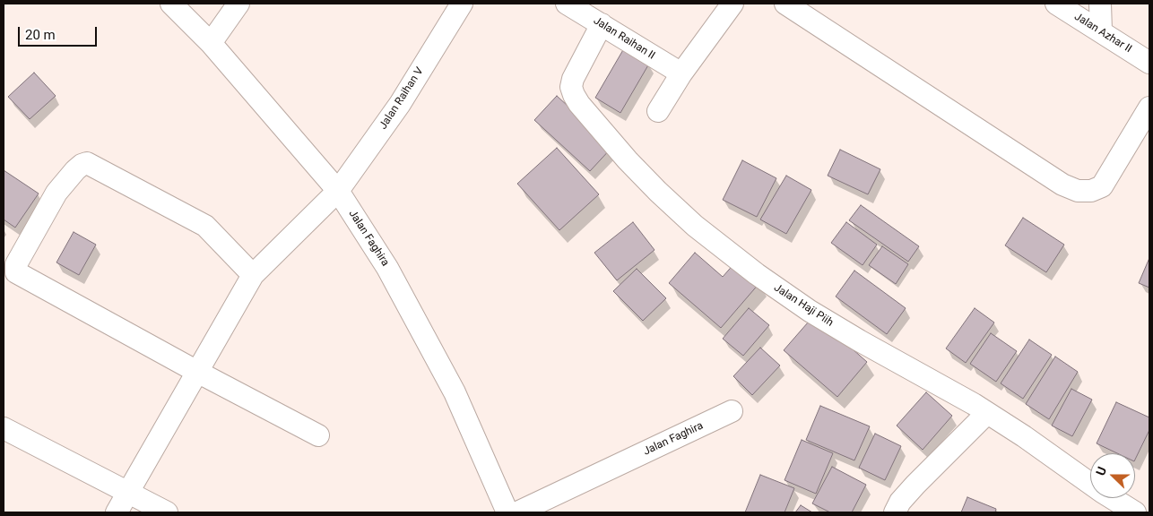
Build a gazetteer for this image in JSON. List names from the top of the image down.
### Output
{
  "streets": {
    "street": [
      "Jalan Azhar II",
      "Jalan Raihan II",
      "Jalan Raihan V",
      "Jalan Faghira",
      "Jalan Haji Piih"
    ]
  },
  "crossings": [
    ["Jalan Raihan II", "Jalan Haji Piih"],
    ["Jalan Raihan V", "Jalan Faghira"]
  ],
  "scale_bar": "20 m",
  "north": "left"
}
